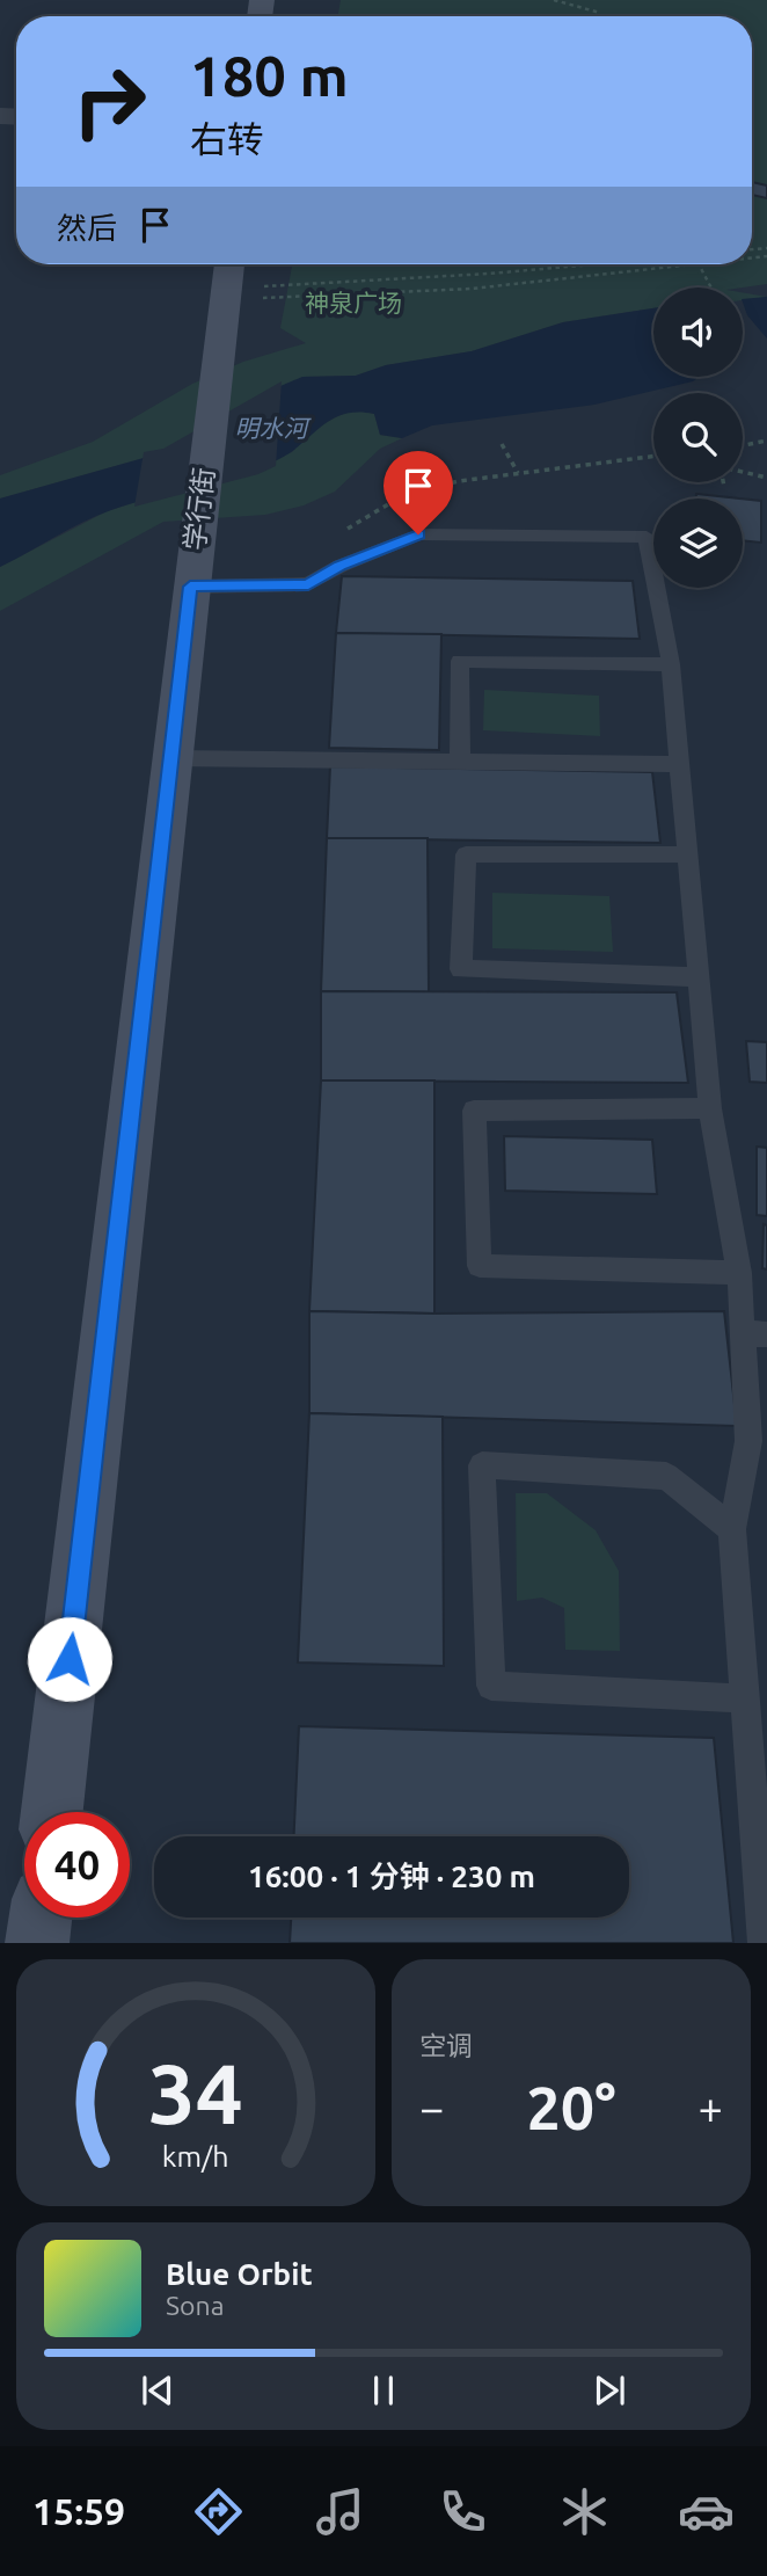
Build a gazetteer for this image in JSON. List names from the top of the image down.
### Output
{
  "streets": {
    "street": ["学行街"]
  },
  "water": ["明水河"],
  "parks": ["神泉广场"],
  "page": {
    "turn": ["180 m", "右转"],
    "then": "然后",
    "limit": "40",
    "trip": "16:00 · 1 分钟 · 230 m",
    "tile": "空调",
    "heat": ["−", "20°", "+"],
    "song": ["Blue Orbit", "Sona"],
    "tabs": "15:59",
    "gauge": ["34", "km/h"]
  }
}
